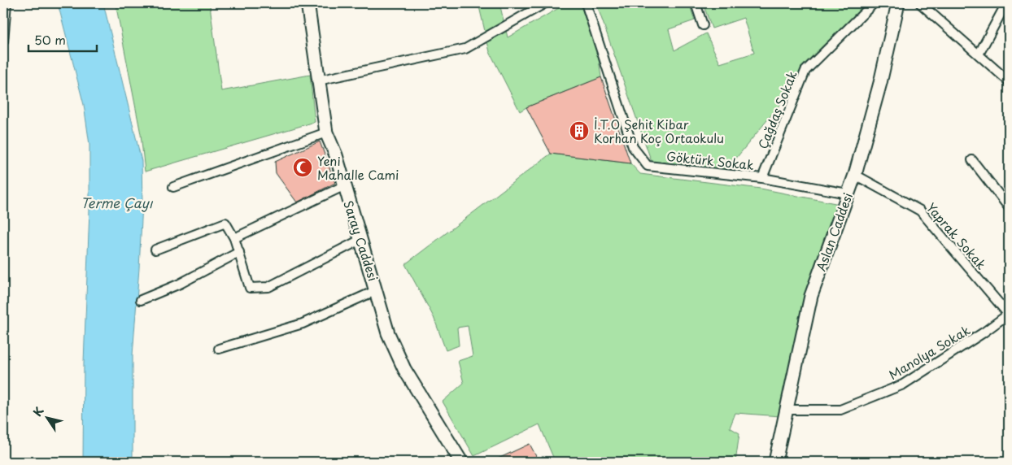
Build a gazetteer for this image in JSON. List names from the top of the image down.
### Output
{
  "streets": {
    "main road": ["Aslan Caddesi", "Saray Caddesi"],
    "street": [
      "Çağdaş Sokak",
      "Göktürk Sokak",
      "Yaprak Sokak",
      "Manolya Sokak"
    ]
  },
  "crossings": [
    ["Çağdaş Sokak", "Göktürk Sokak"],
    ["Göktürk Sokak", "Aslan Caddesi"],
    ["Aslan Caddesi", "Yaprak Sokak"],
    ["Aslan Caddesi", "Manolya Sokak"],
    ["Yaprak Sokak", "Manolya Sokak"]
  ],
  "water": ["Terme Çayı"],
  "places": {
    "building": ["İ.T.O Şehit Kibar Korhan Koç Ortaokulu"],
    "mosque": ["Yeni Mahalle Cami"]
  },
  "scale_bar": "50 m",
  "north": "top left"
}
